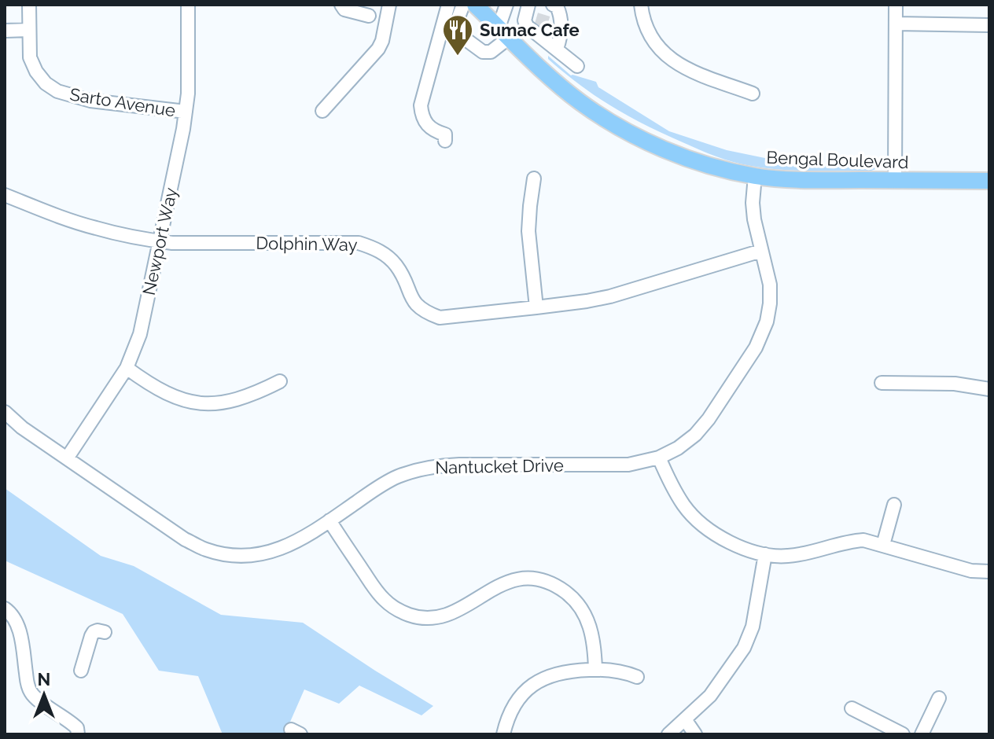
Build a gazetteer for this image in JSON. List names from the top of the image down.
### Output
{
  "streets": {
    "main road": ["Bengal Boulevard"],
    "street": [
      "Sarto Avenue",
      "Newport Way",
      "Dolphin Way",
      "Nantucket Drive"
    ]
  },
  "crossings": [
    ["Sarto Avenue", "Newport Way"],
    ["Bengal Boulevard", "Nantucket Drive"],
    ["Newport Way", "Dolphin Way"],
    ["Newport Way", "Nantucket Drive"],
    ["Dolphin Way", "Nantucket Drive"]
  ],
  "places": {
    "restaurant": ["Sumac Cafe"]
  },
  "north": "top"
}
